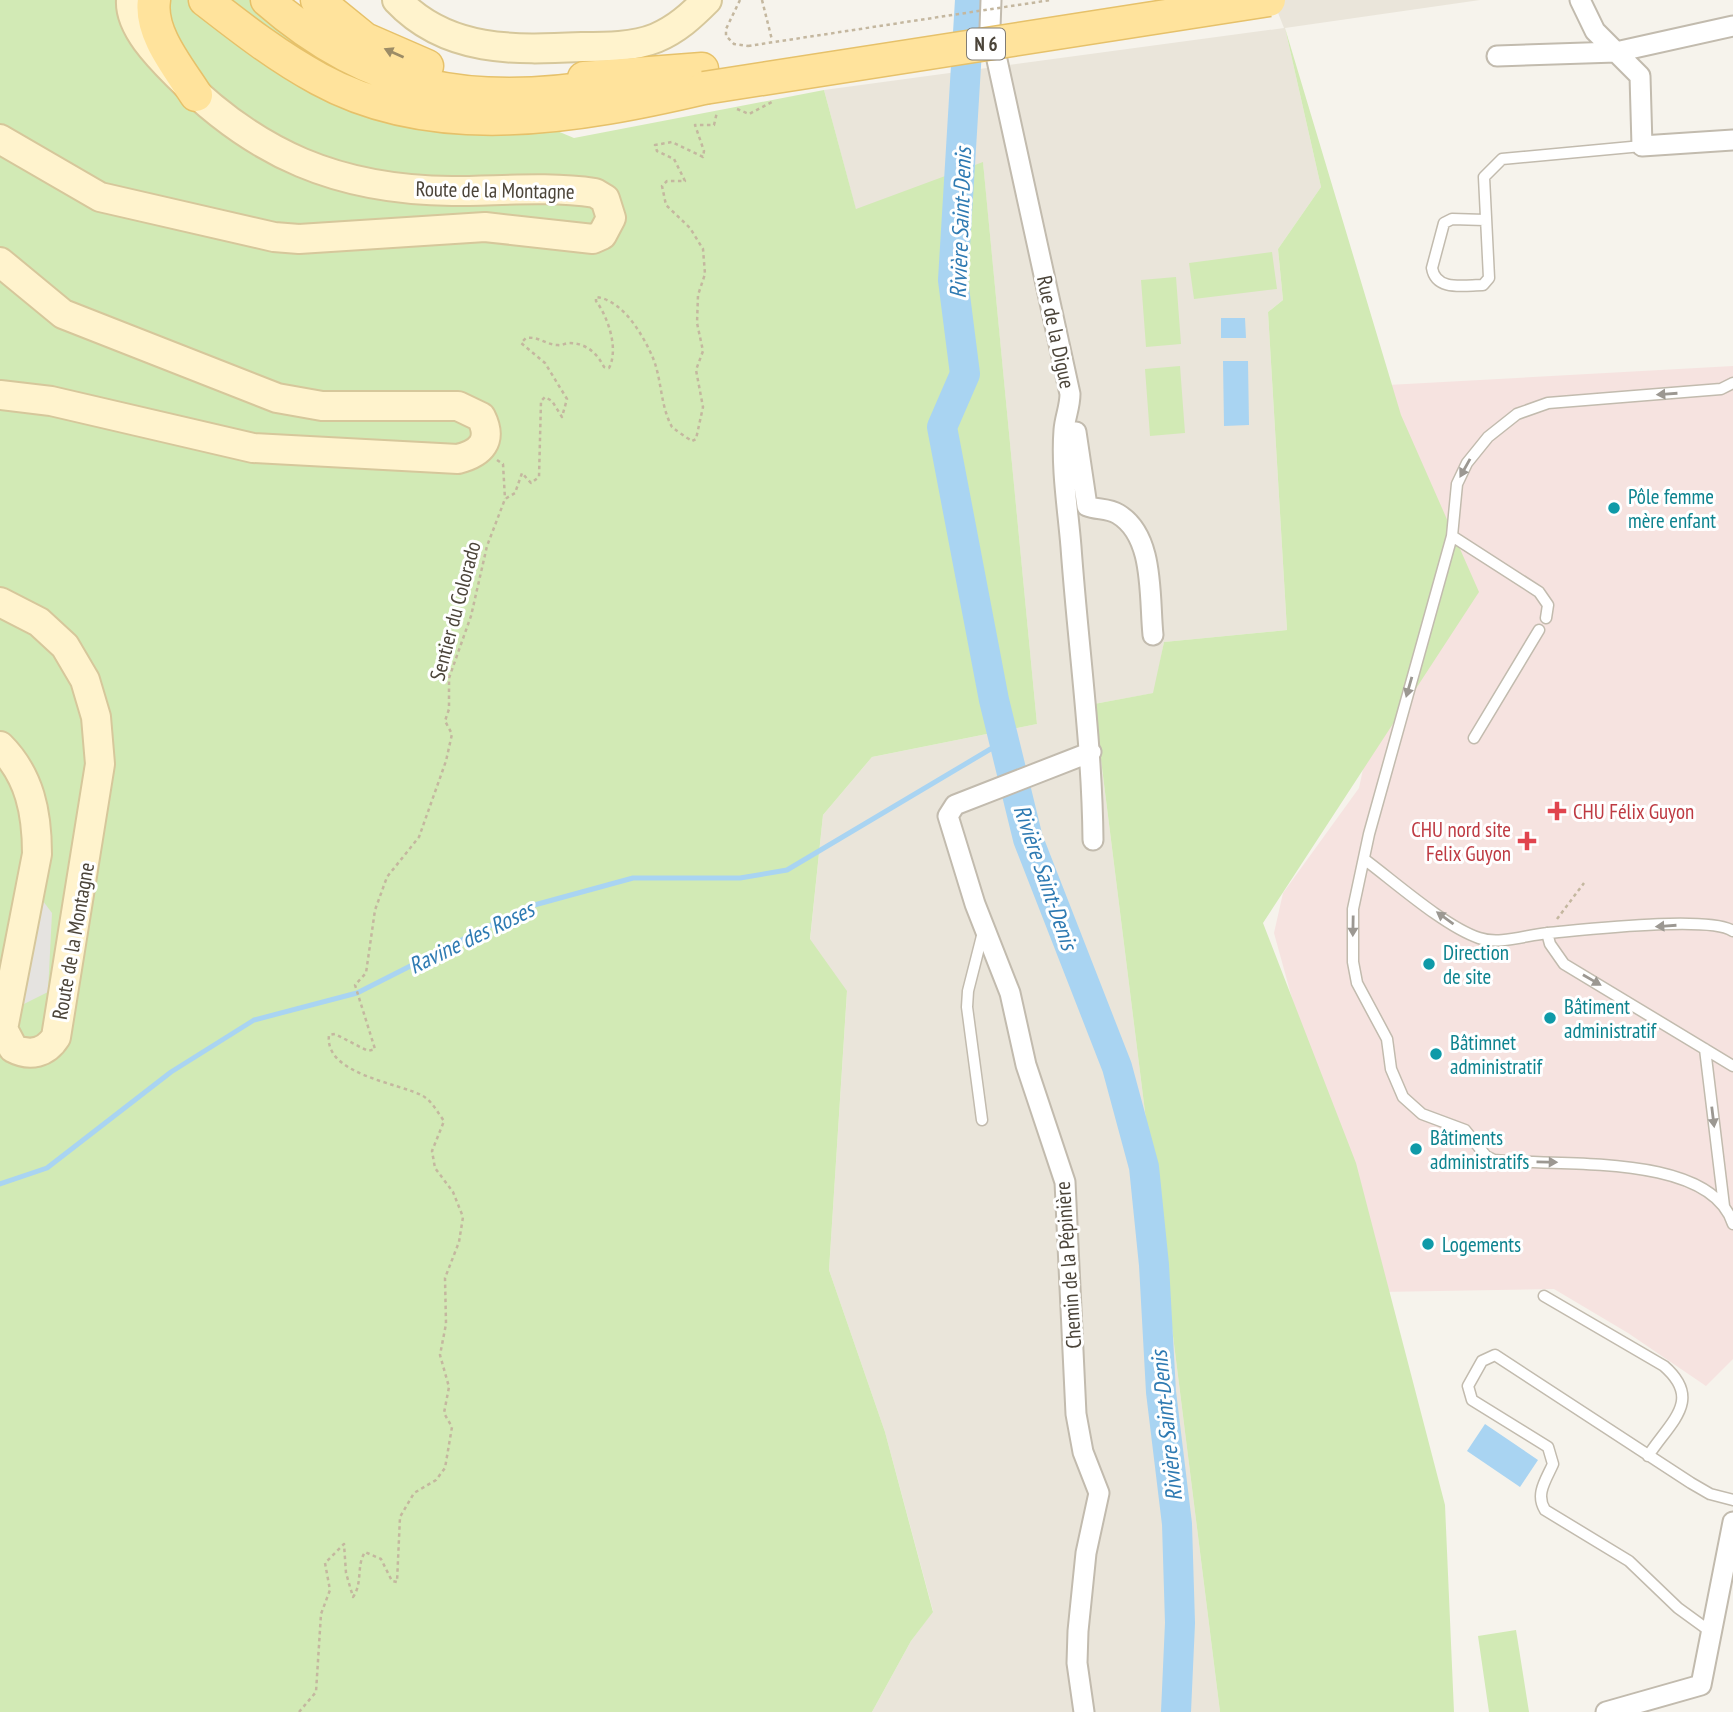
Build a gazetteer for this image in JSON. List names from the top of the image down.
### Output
{
  "streets": {
    "main road": ["N 6", "Route de la Montagne"],
    "street": ["Rue de la Digue", "Chemin de la Pépinière"],
    "path": ["Sentier du Colorado"]
  },
  "crossings": [
    ["N 6", "Sentier du Colorado"],
    ["Rue de la Digue", "Chemin de la Pépinière"]
  ],
  "water": ["Rivière Saint-Denis", "Ravine des Roses"],
  "places": {
    "other": [
      "Pôle femme mère enfant",
      "Direction de site",
      "Bâtiment administratif",
      "Bâtimnet administratif",
      "Bâtiments administratifs",
      "Logements"
    ],
    "health": ["CHU Félix Guyon", "CHU nord site Felix Guyon"]
  }
}
